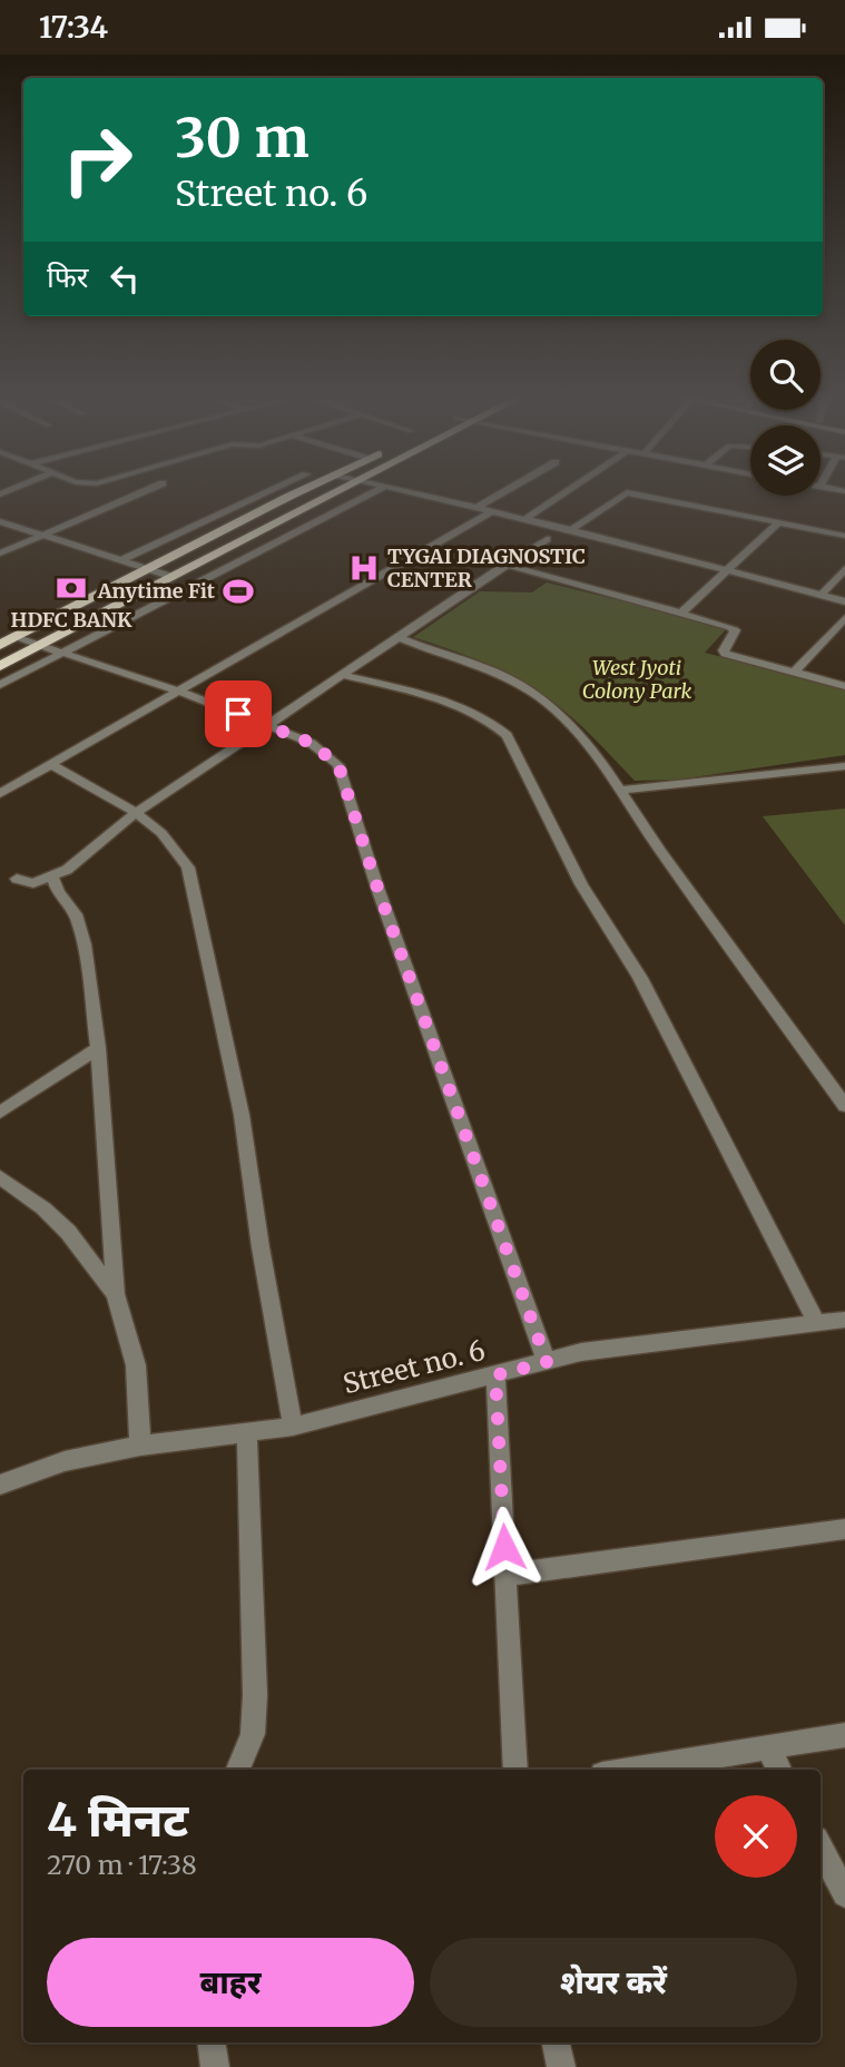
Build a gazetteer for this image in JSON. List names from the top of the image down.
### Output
{
  "streets": {
    "street": ["Street no. 6"]
  },
  "parks": ["West Jyoti Colony Park"],
  "places": {
    "hospital": ["TYGAI DIAGNOSTIC CENTER"],
    "bank": ["HDFC BANK"],
    "sports": ["Anytime Fit"]
  },
  "page": {
    "status": "17:34",
    "turn": ["30 m", "Street no. 6"],
    "then": "फिर",
    "heading": ["4 मिनट", "270 m · 17:38"],
    "buttons": ["बाहर", "शेयर करें"]
  }
}
